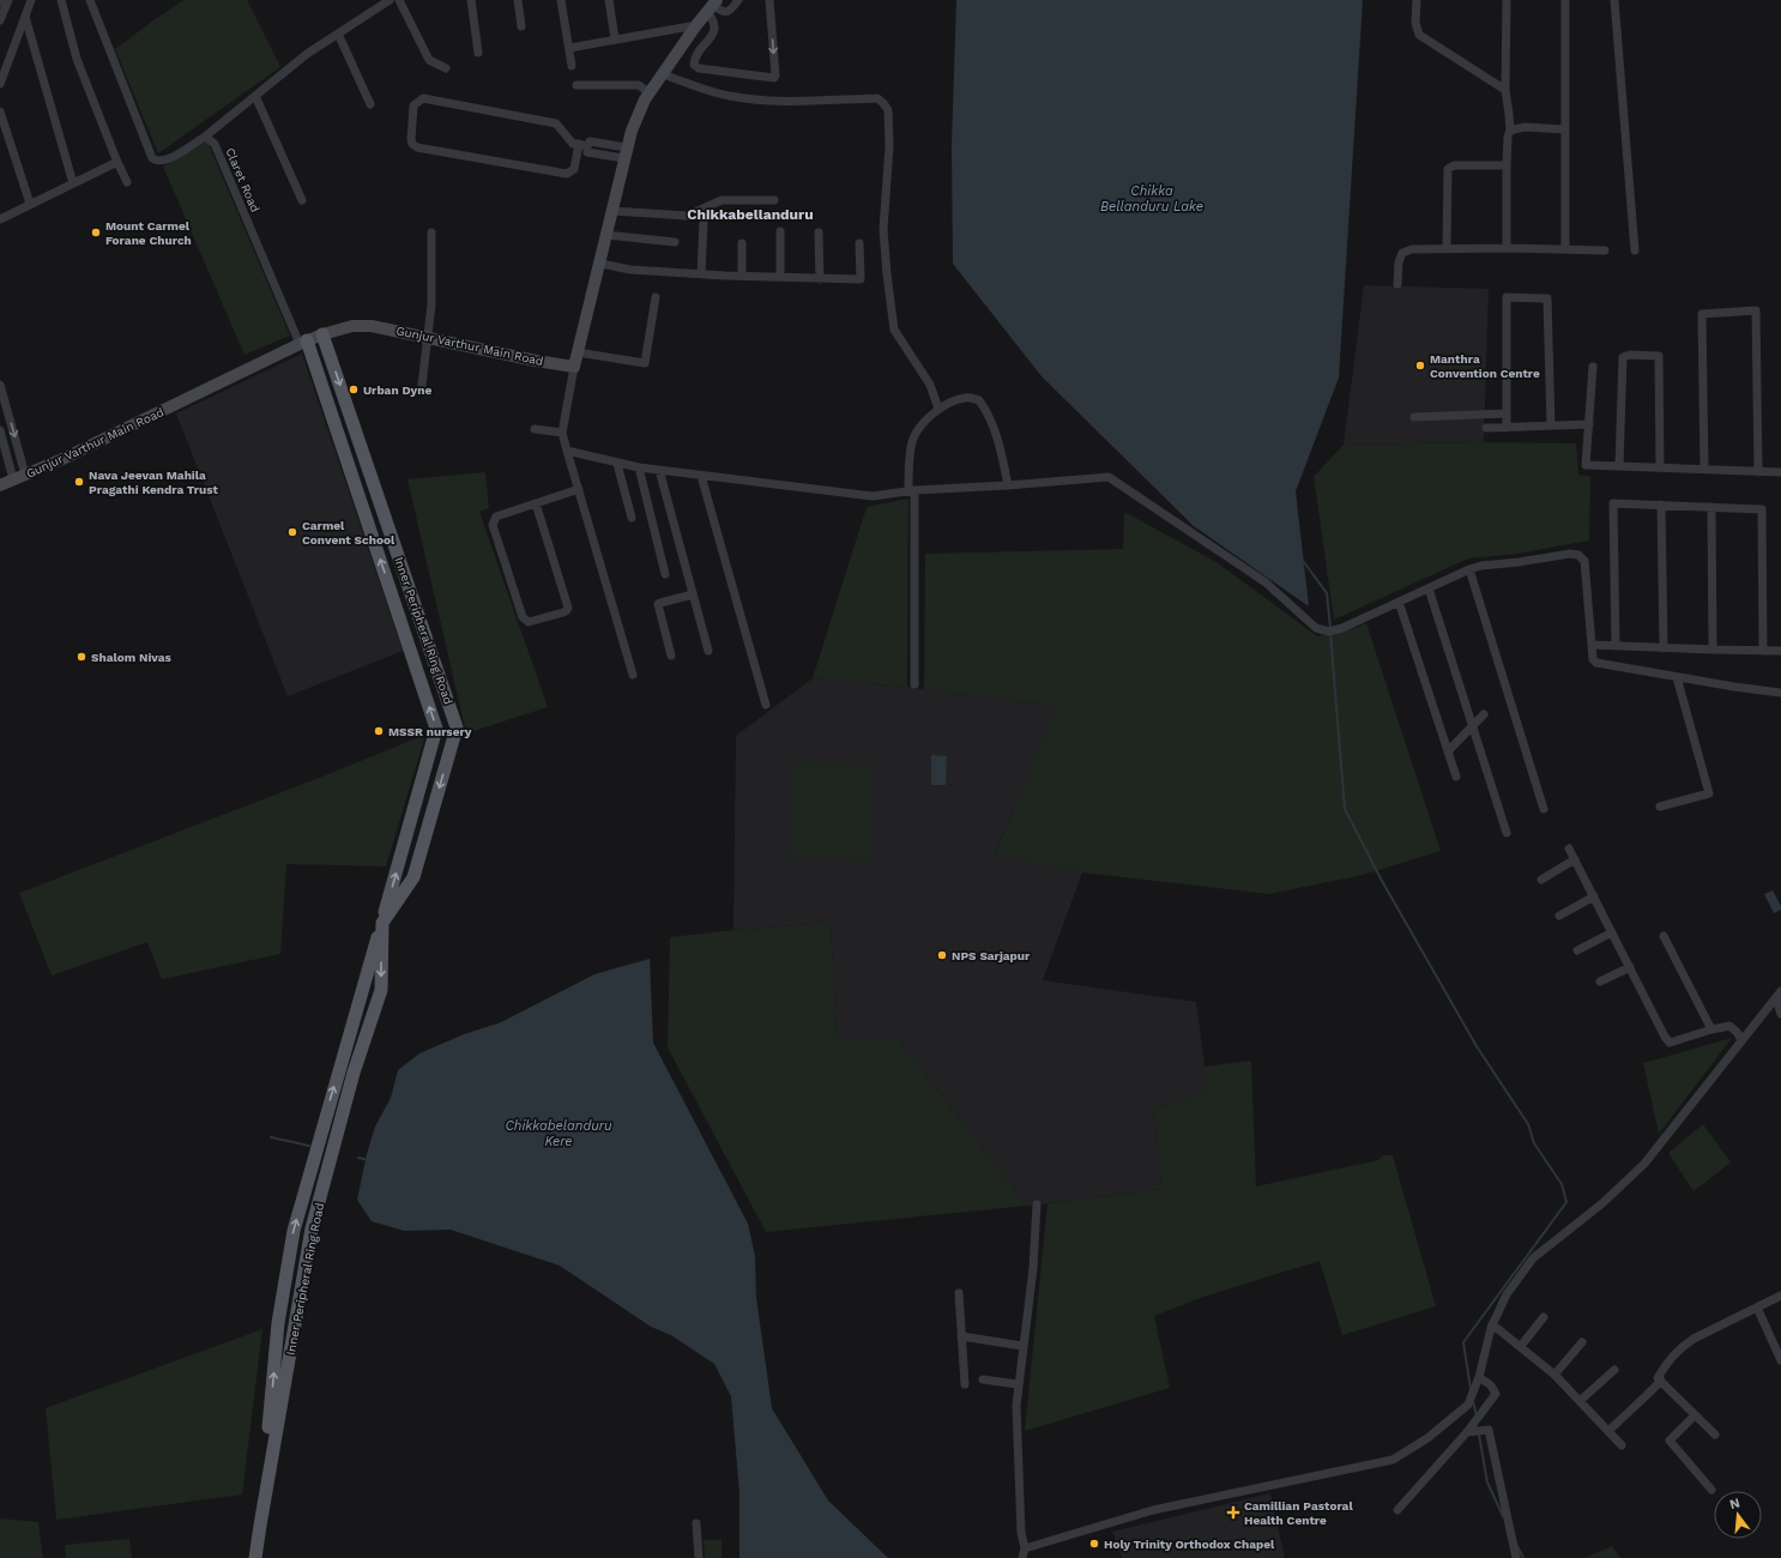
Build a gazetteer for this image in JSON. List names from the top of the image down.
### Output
{
  "streets": {
    "main road": ["Gunjur Varthur Main Road", "Inner Peripheral Ring Road"],
    "street": ["Claret Road"]
  },
  "crossings": [
    ["Claret Road", "Gunjur Varthur Main Road"],
    ["Claret Road", "Inner Peripheral Ring Road"],
    ["Gunjur Varthur Main Road", "Inner Peripheral Ring Road"]
  ],
  "districts": ["Chikkabellanduru"],
  "water": ["Chikka Bellanduru Lake", "Chikkabelanduru Kere"],
  "places": {
    "other": [
      "Mount Carmel Forane Church",
      "Manthra Convention Centre",
      "Urban Dyne",
      "Nava Jeevan Mahila Pragathi Kendra Trust",
      "Carmel Convent School",
      "Shalom Nivas",
      "MSSR nursery",
      "NPS Sarjapur",
      "Holy Trinity Orthodox Chapel"
    ],
    "health": ["Camillian Pastoral Health Centre"]
  },
  "north": "top"
}
